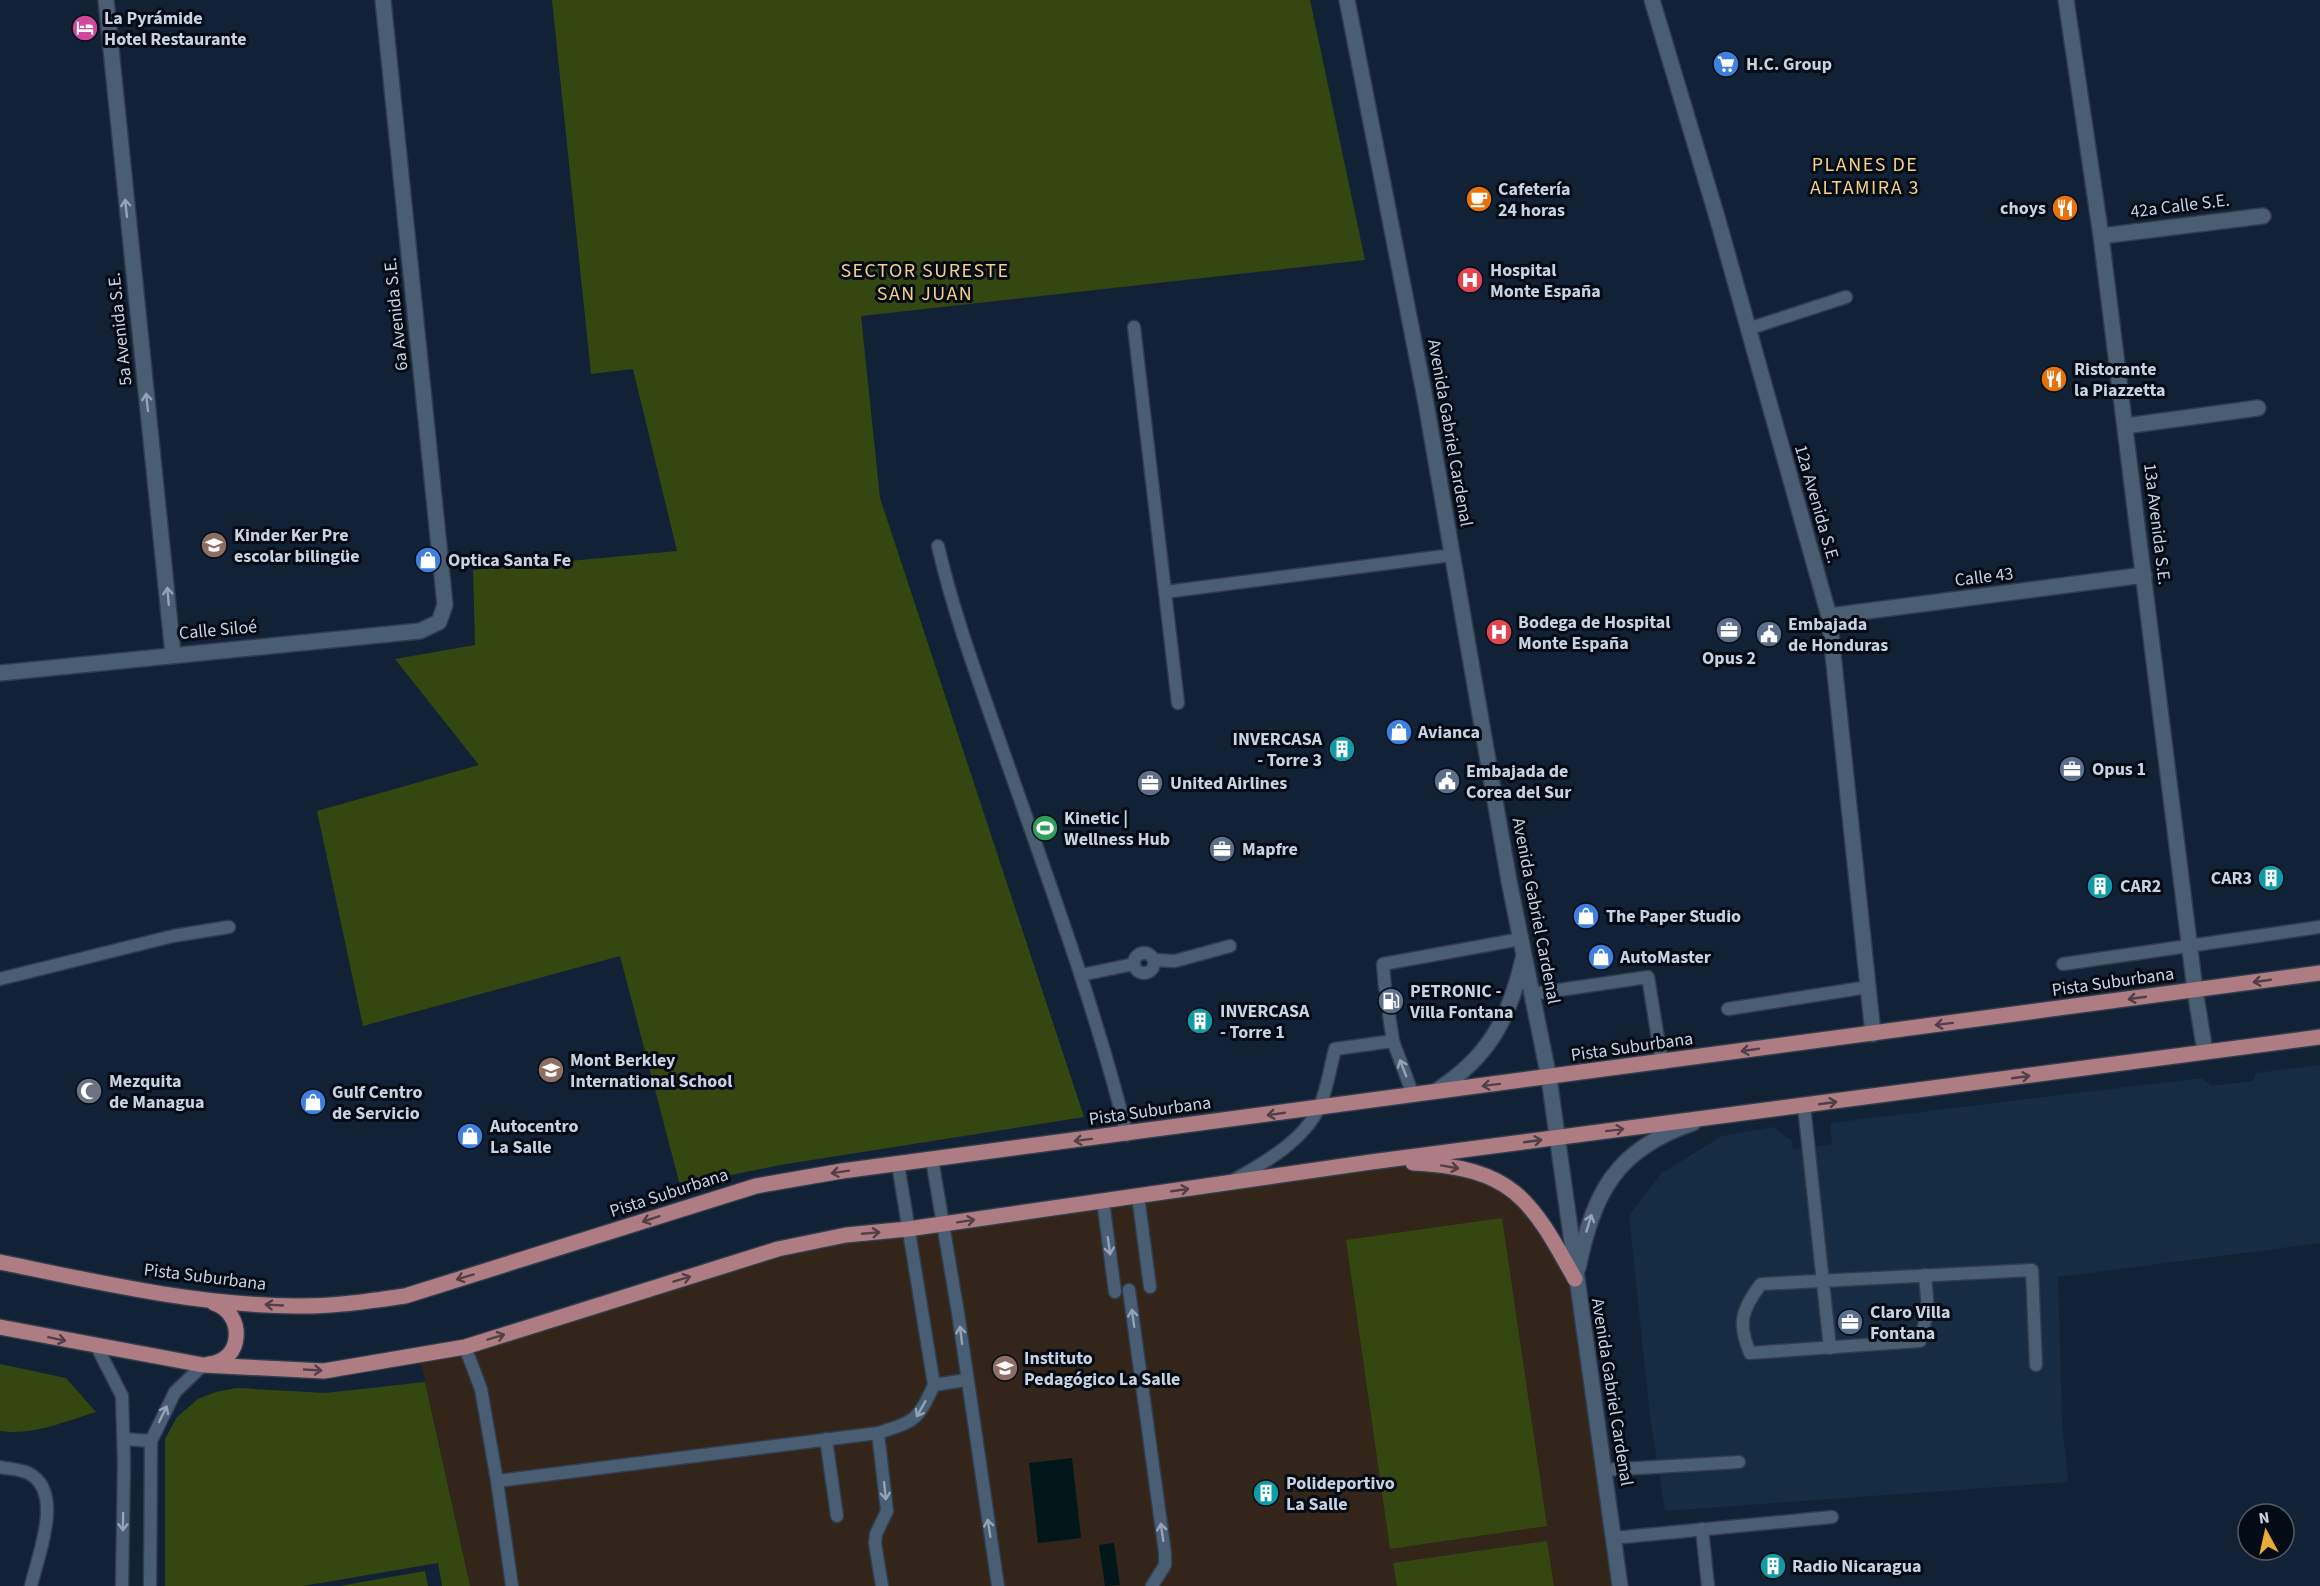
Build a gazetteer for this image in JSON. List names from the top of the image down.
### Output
{
  "streets": {
    "main road": ["Pista Suburbana"],
    "street": [
      "42a Calle S.E.",
      "6a Avenida S.E.",
      "5a Avenida S.E.",
      "Avenida Gabriel Cardenal",
      "12a Avenida S.E.",
      "13a Avenida S.E.",
      "Calle 43",
      "Calle Siloé"
    ]
  },
  "crossings": [
    ["42a Calle S.E.", "13a Avenida S.E."],
    ["6a Avenida S.E.", "Calle Siloé"],
    ["5a Avenida S.E.", "Calle Siloé"],
    ["Avenida Gabriel Cardenal", "Pista Suburbana"],
    ["12a Avenida S.E.", "Calle 43"],
    ["12a Avenida S.E.", "Pista Suburbana"],
    ["13a Avenida S.E.", "Calle 43"],
    ["13a Avenida S.E.", "Pista Suburbana"]
  ],
  "one_way": ["5a Avenida S.E."],
  "districts": ["PLANES DE ALTAMIRA 3", "SECTOR SURESTE SAN JUAN"],
  "places": {
    "hotel": ["La Pyrámide Hotel Restaurante"],
    "supermarket": ["H.C. Group"],
    "cafe": ["Cafetería 24 horas"],
    "restaurant": ["choys", "Ristorante la Piazzetta"],
    "hospital": ["Hospital Monte España", "Bodega de Hospital Monte España"],
    "school or university": ["Kinder Ker Pre escolar bilingüe", "Mont Berkley International School", "Instituto Pedagógico La Salle"],
    "shop": [
      "Optica Santa Fe",
      "Avianca",
      "The Paper Studio",
      "AutoMaster",
      "Gulf Centro de Servicio",
      "Autocentro La Salle"
    ],
    "office": [
      "Opus 2",
      "Opus 1",
      "United Airlines",
      "Mapfre",
      "Claro Villa Fontana"
    ],
    "public building": ["Embajada de Honduras", "Embajada de Corea del Sur"],
    "building": [
      "INVERCASA - Torre 3",
      "CAR3",
      "CAR2",
      "INVERCASA - Torre 1",
      "Polideportivo La Salle",
      "Radio Nicaragua"
    ],
    "sports": ["Kinetic | Wellness Hub"],
    "fuel station": ["PETRONIC - Villa Fontana"],
    "mosque": ["Mezquita de Managua"]
  },
  "north": "top"
}
